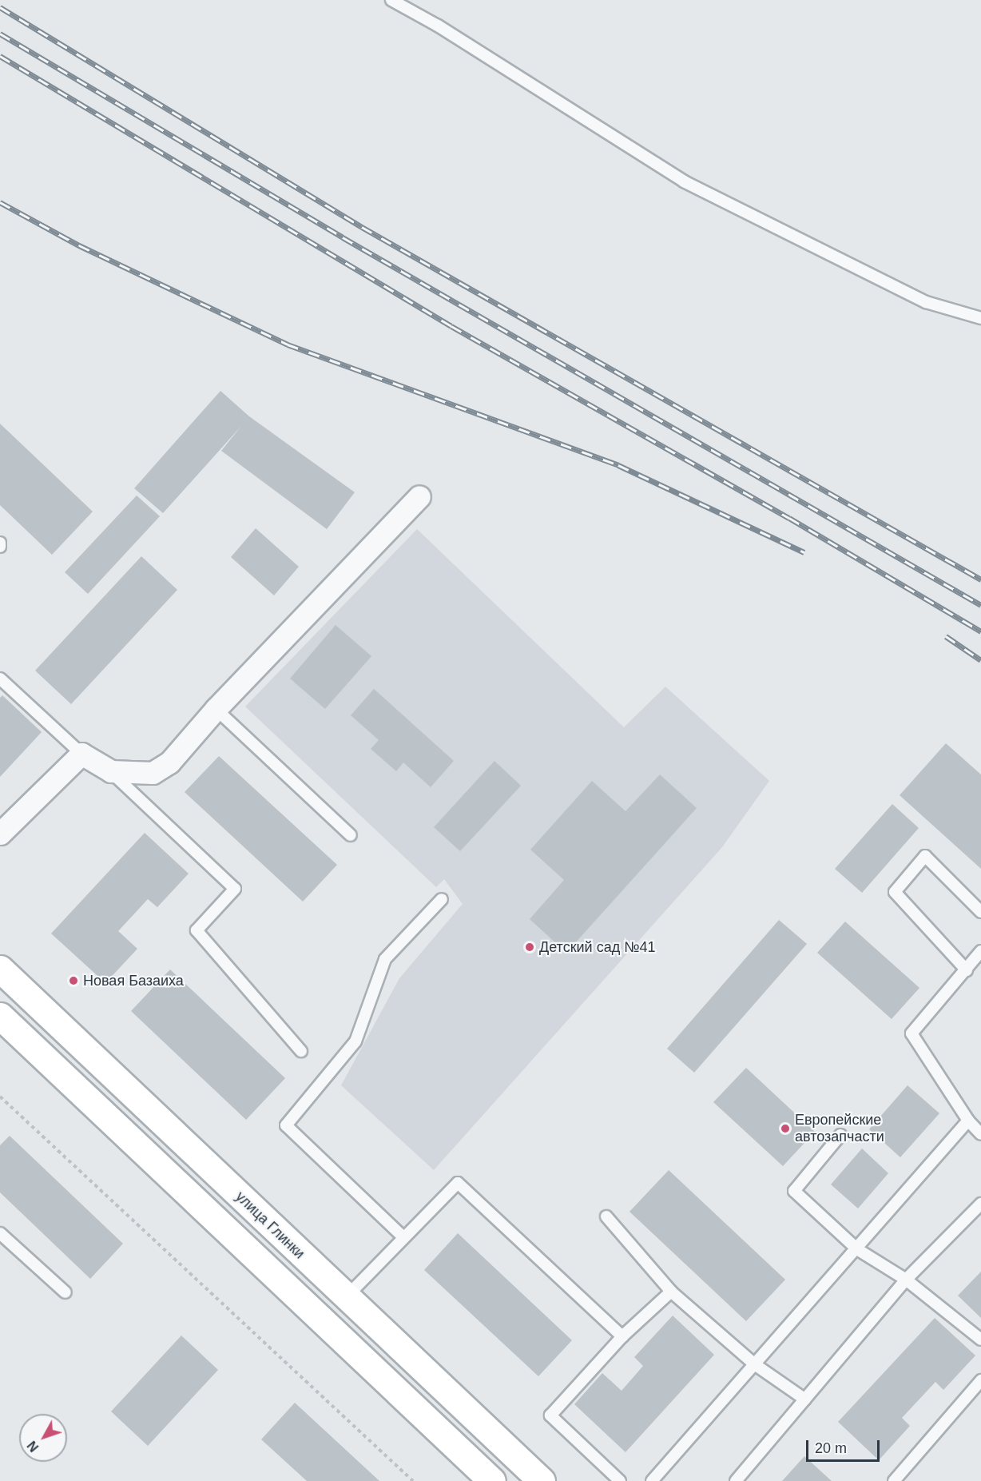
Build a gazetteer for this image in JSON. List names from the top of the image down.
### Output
{
  "streets": {
    "highway": ["улица Глинки"]
  },
  "places": ["Детский сад №41", "Новая Базаиха", "Европейские автозапчасти"],
  "scale_bar": "20 m",
  "north": "bottom left"
}
